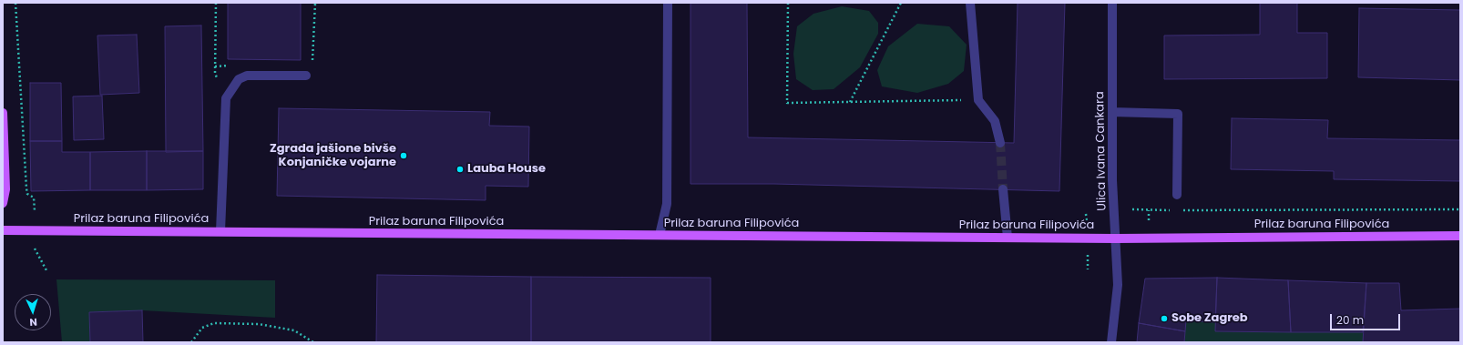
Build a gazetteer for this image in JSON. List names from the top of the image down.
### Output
{
  "streets": {
    "main road": ["Prilaz baruna Filipovića"],
    "street": ["Ulica Ivana Cankara"]
  },
  "crossings": [
    ["Ulica Ivana Cankara", "Prilaz baruna Filipovića"]
  ],
  "places": ["Zgrada jašione bivše Konjaničke vojarne", "Lauba House", "Sobe Zagreb"],
  "scale_bar": "20 m",
  "north": "bottom"
}
